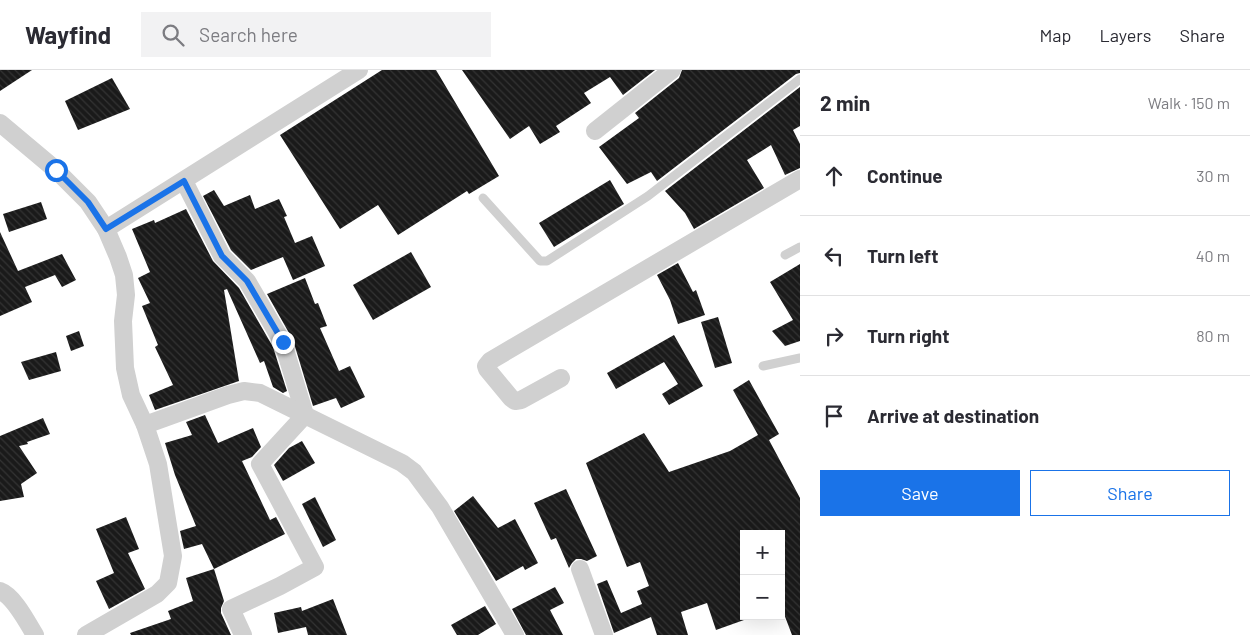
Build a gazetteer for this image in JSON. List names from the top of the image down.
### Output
{
  "page": {
    "header": "Wayfind",
    "search": "Search here",
    "nav": ["Map", "Layers", "Share"],
    "heading": ["2 min", "Walk · 150 m"],
    "list": [
      ["Continue", "30 m"],
      ["Turn left", "40 m"],
      ["Turn right", "80 m"],
      "Arrive at destination"
    ],
    "buttons": ["Save", "Share"],
    "map_buttons": ["+", "−"]
  }
}
